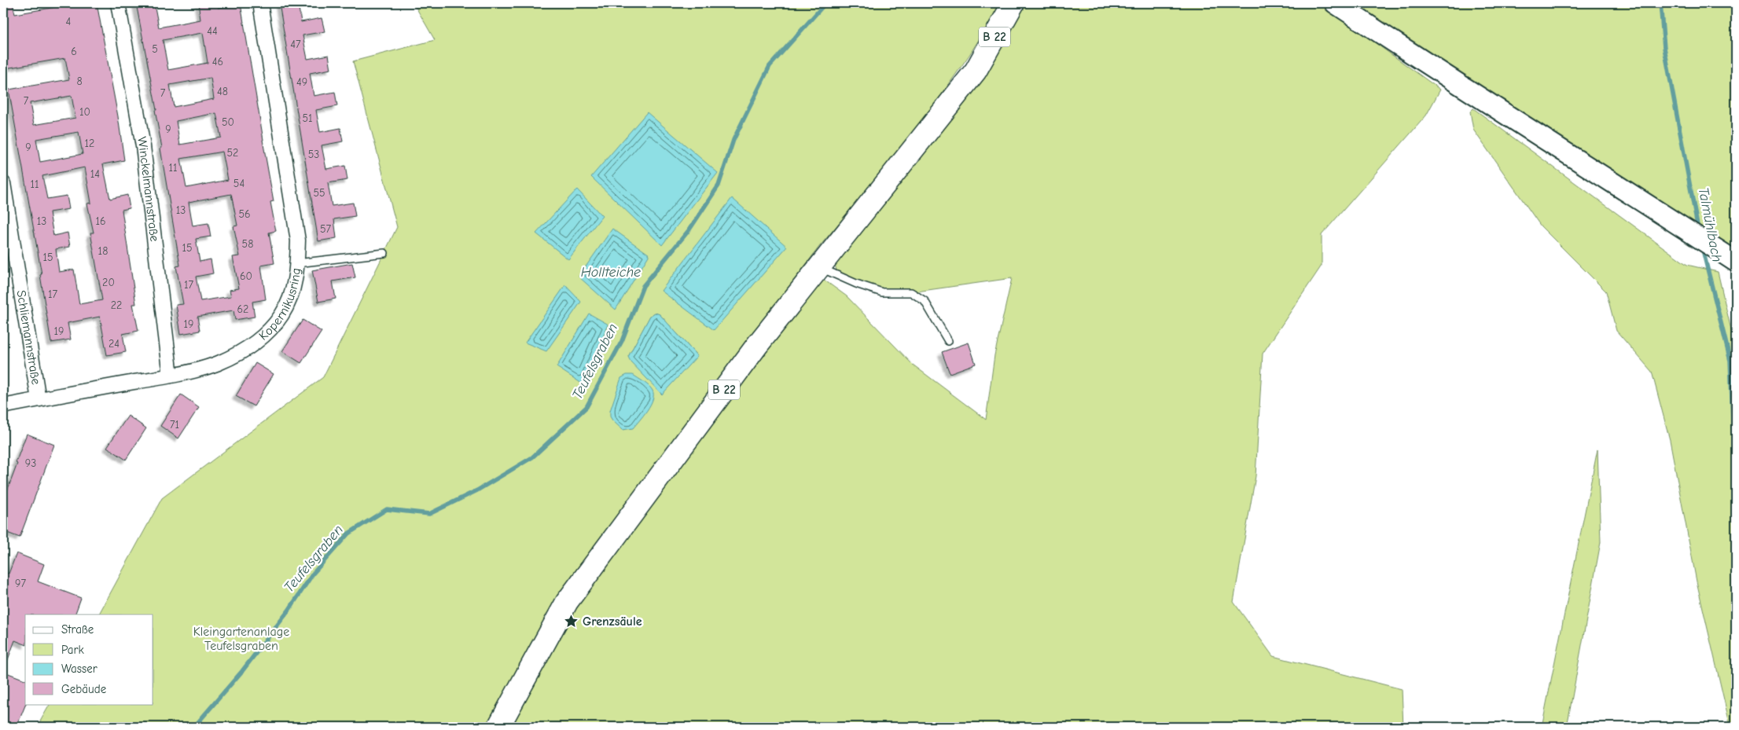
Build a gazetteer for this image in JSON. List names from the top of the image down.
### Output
{
  "streets": {
    "main road": ["B 22"],
    "street": ["Winckelmannstraße", "Kopernikusring", "Schliemannstraße"]
  },
  "crossings": [
    ["Winckelmannstraße", "Kopernikusring"],
    ["Kopernikusring", "Schliemannstraße"]
  ],
  "water": ["Talmühlbach", "Hollteiche", "Teufelsgraben"],
  "parks": ["Kleingartenanlage Teufelsgraben"],
  "places": {
    "place": ["Grenzsäule"]
  },
  "house_numbers": [
    "4",
    "44",
    "47",
    "5",
    "6",
    "46",
    "8",
    "49",
    "48",
    "7",
    "7",
    "10",
    "51",
    "50",
    "9",
    "12",
    "9",
    "52",
    "53",
    "11",
    "14",
    "54",
    "11",
    "55",
    "13",
    "56",
    "13",
    "16",
    "57",
    "58",
    "15",
    "18",
    "15",
    "60",
    "20",
    "17",
    "17",
    "22",
    "62",
    "19",
    "19",
    "24",
    "71",
    "93",
    "97"
  ],
  "legend": [
    "Straße",
    "Park",
    "Wasser",
    "Gebäude"
  ]
}
